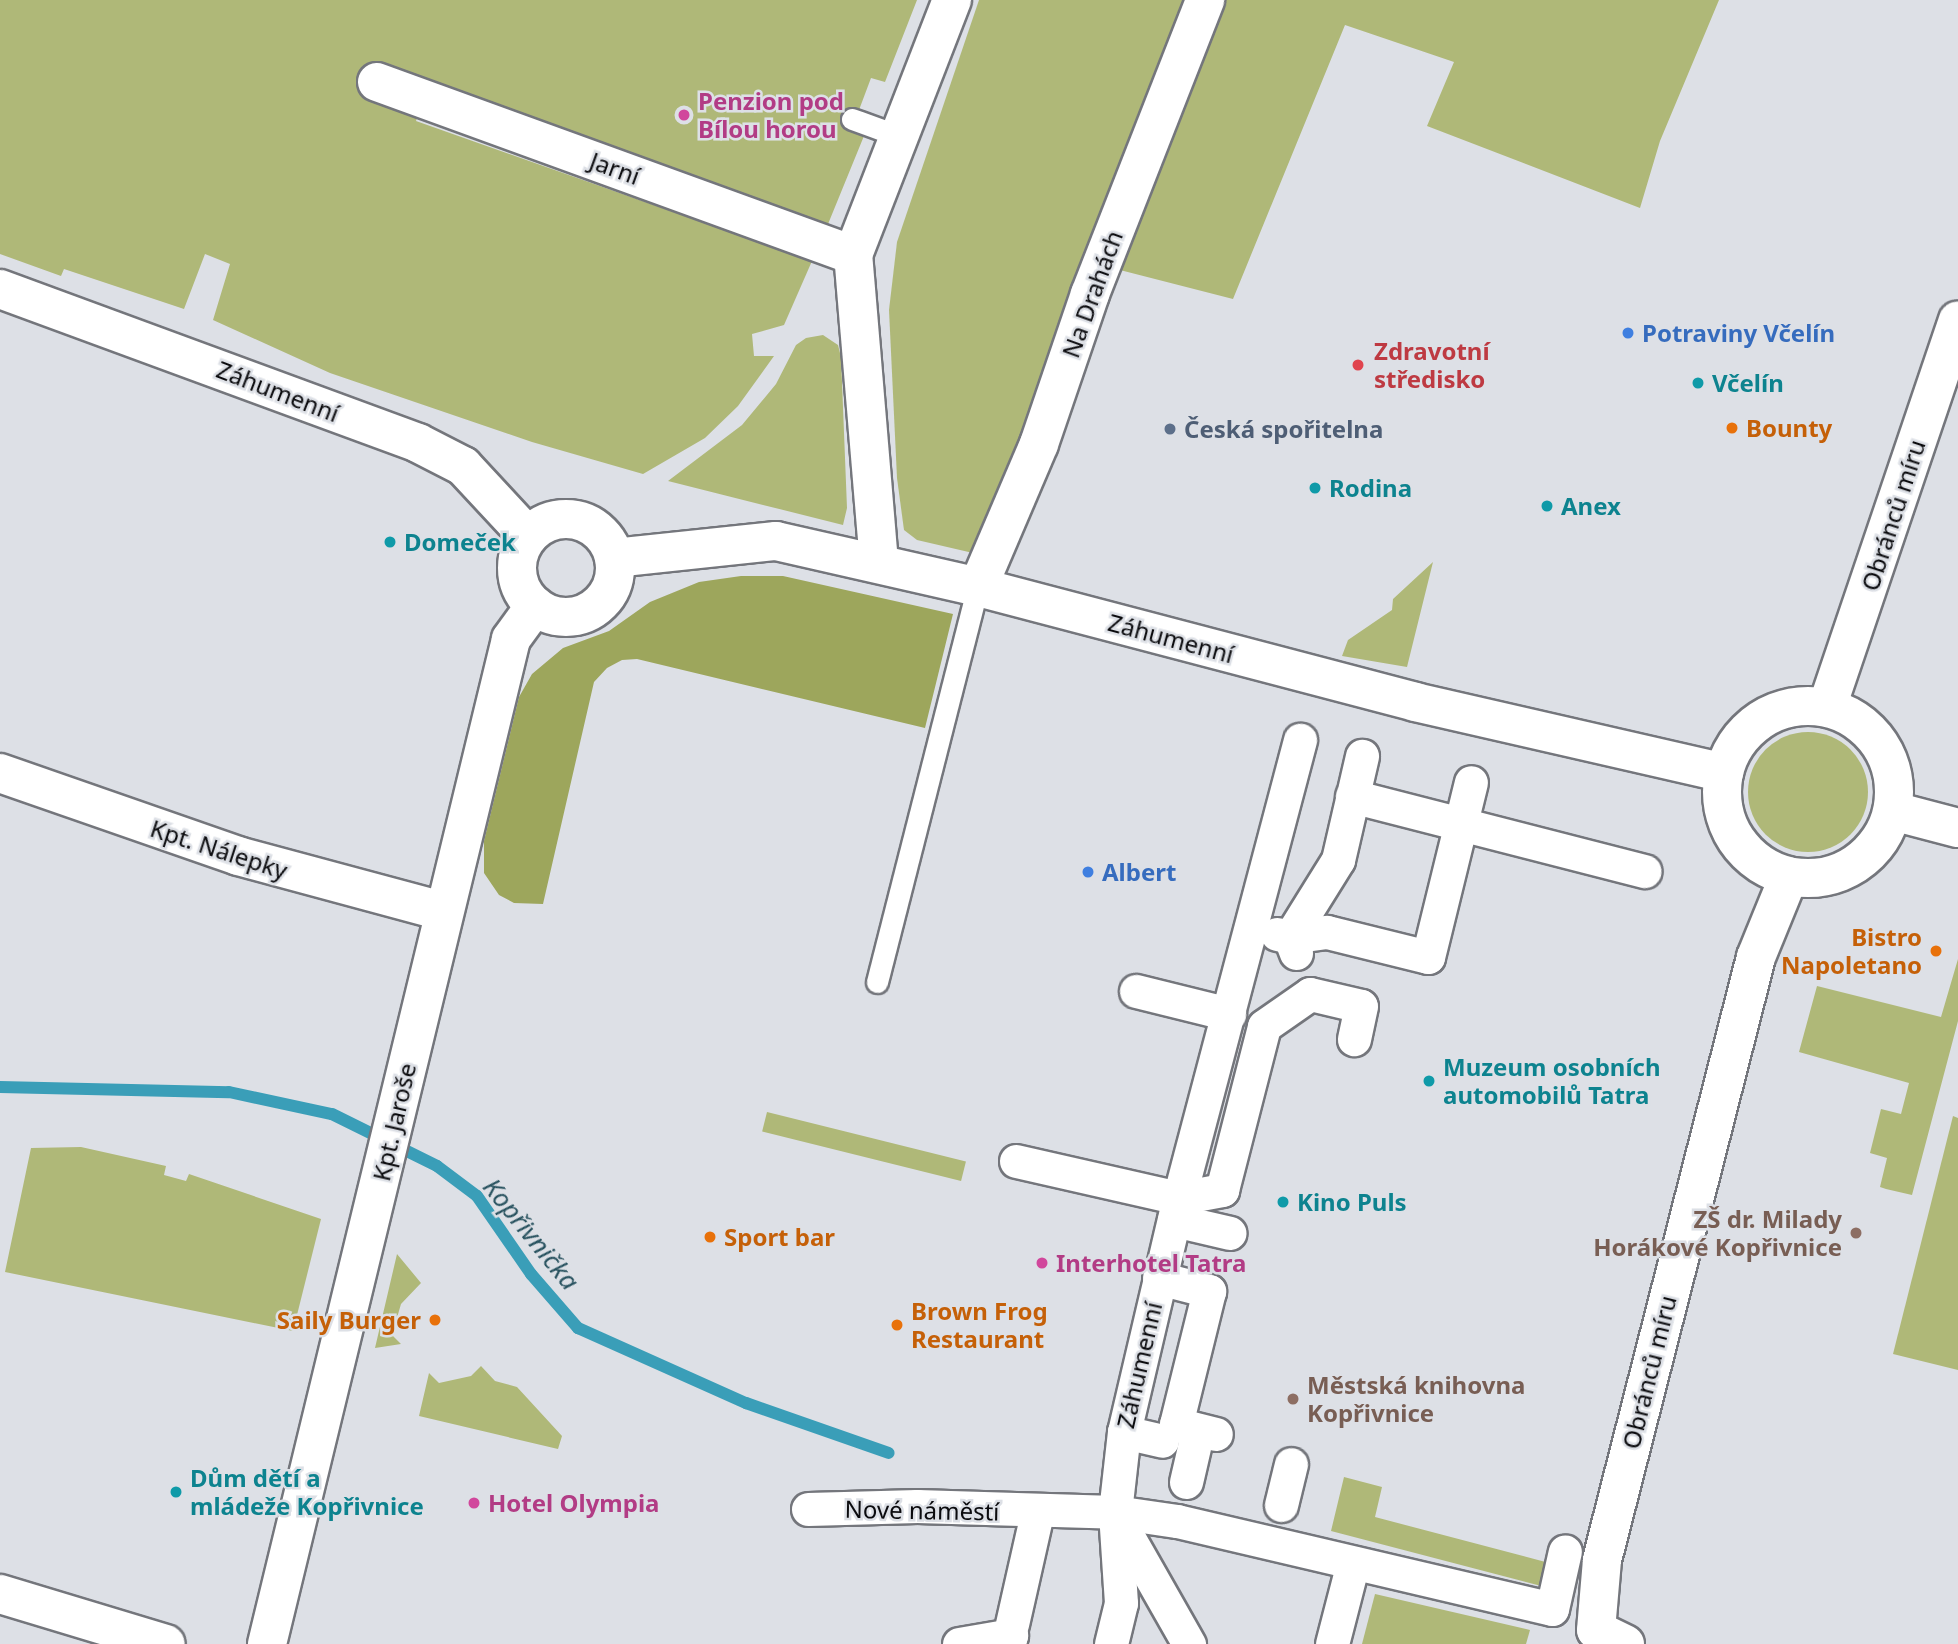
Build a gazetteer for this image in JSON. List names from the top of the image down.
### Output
{
  "streets": {
    "street": [
      "Jarní",
      "Na Drahách",
      "Záhumenní",
      "Obránců míru",
      "Kpt. Nálepky",
      "Kpt. Jaroše",
      "Nové náměstí"
    ]
  },
  "crossings": [
    ["Na Drahách", "Záhumenní"],
    ["Záhumenní", "Obránců míru"],
    ["Záhumenní", "Kpt. Jaroše"],
    ["Záhumenní", "Nové náměstí"],
    ["Kpt. Nálepky", "Kpt. Jaroše"]
  ],
  "water": ["Kopřivnička"],
  "places": [
    "Penzion pod Bílou horou",
    "Potraviny Včelín",
    "Zdravotní středisko",
    "Včelín",
    "Bounty",
    "Česká spořitelna",
    "Rodina",
    "Anex",
    "Domeček",
    "Albert",
    "Bistro Napoletano",
    "Muzeum osobních automobilů Tatra",
    "Kino Puls",
    "ZŠ dr. Milady Horákové Kopřivnice",
    "Sport bar",
    "Interhotel Tatra",
    "Saily Burger",
    "Brown Frog Restaurant",
    "Městská knihovna Kopřivnice",
    "Dům dětí a mládeže Kopřivnice",
    "Hotel Olympia"
  ]
}
